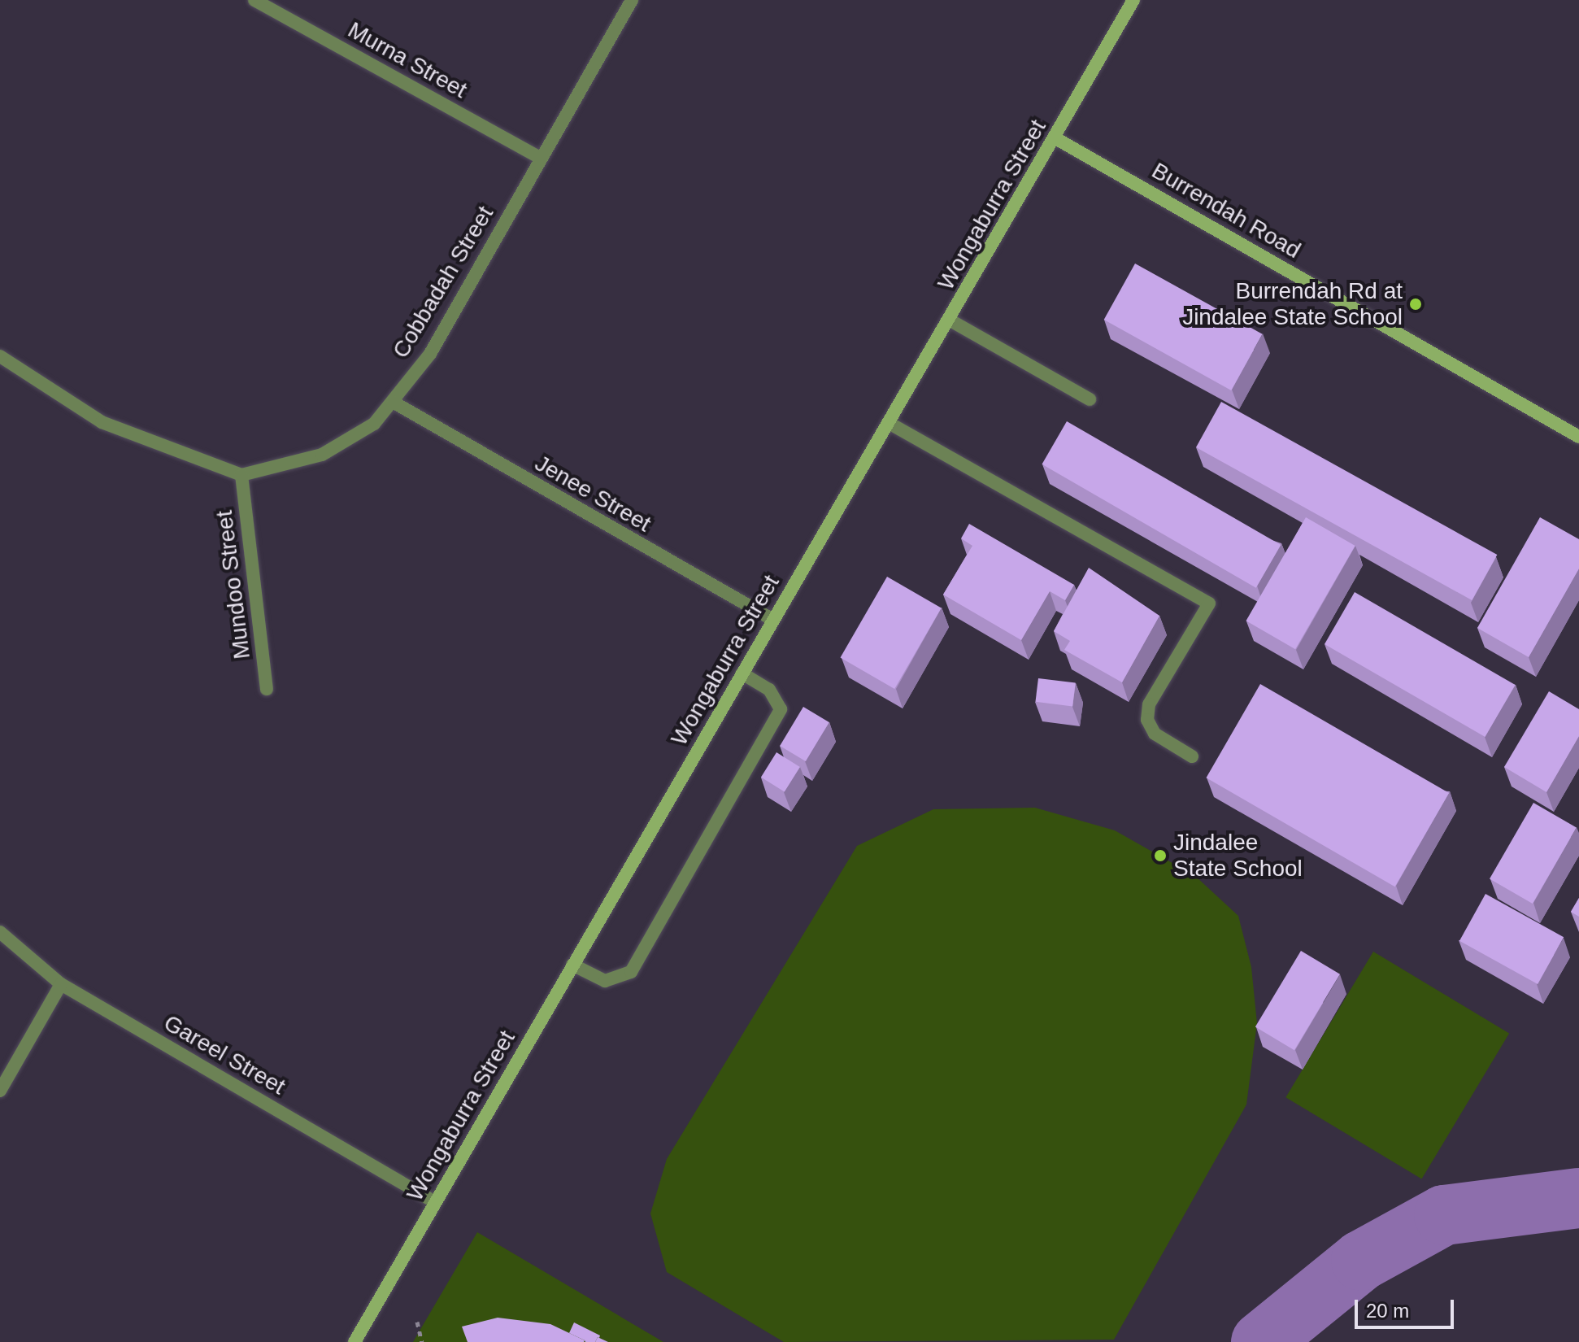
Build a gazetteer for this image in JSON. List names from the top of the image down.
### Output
{
  "streets": {
    "street": [
      "Murna Street",
      "Wongaburra Street",
      "Burrendah Road",
      "Cobbadah Street",
      "Jenee Street",
      "Mundoo Street",
      "Gareel Street"
    ]
  },
  "crossings": [
    ["Murna Street", "Cobbadah Street"],
    ["Wongaburra Street", "Burrendah Road"],
    ["Wongaburra Street", "Jenee Street"],
    ["Wongaburra Street", "Gareel Street"],
    ["Cobbadah Street", "Jenee Street"],
    ["Cobbadah Street", "Mundoo Street"]
  ],
  "places": ["Burrendah Rd at Jindalee State School", "Jindalee State School"],
  "scale_bar": "20 m"
}
